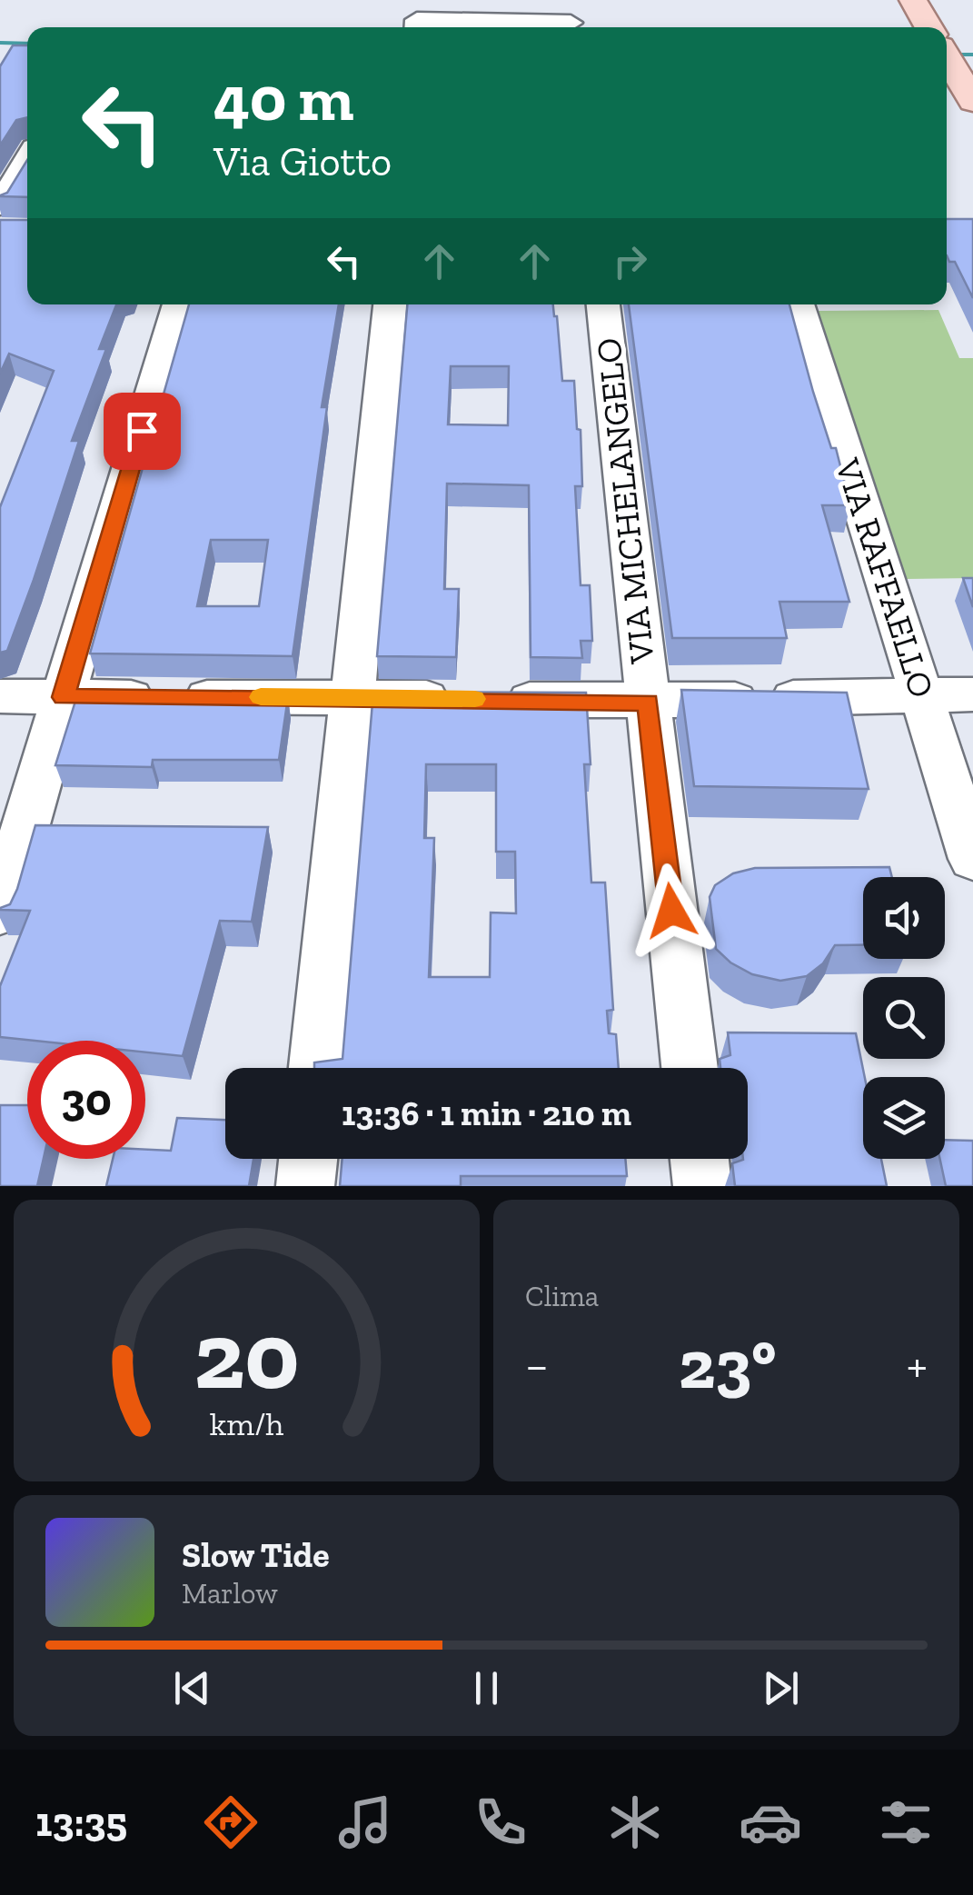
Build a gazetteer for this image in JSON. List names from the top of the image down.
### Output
{
  "streets": {
    "street": ["VIA MICHELANGELO", "VIA RAFFAELLO"]
  },
  "page": {
    "turn": ["40 m", "Via Giotto"],
    "limit": "30",
    "trip": "13:36 · 1 min · 210 m",
    "tile": "Clima",
    "heat": ["−", "23°", "+"],
    "song": ["Slow Tide", "Marlow"],
    "tabs": "13:35",
    "gauge": ["20", "km/h"]
  }
}
